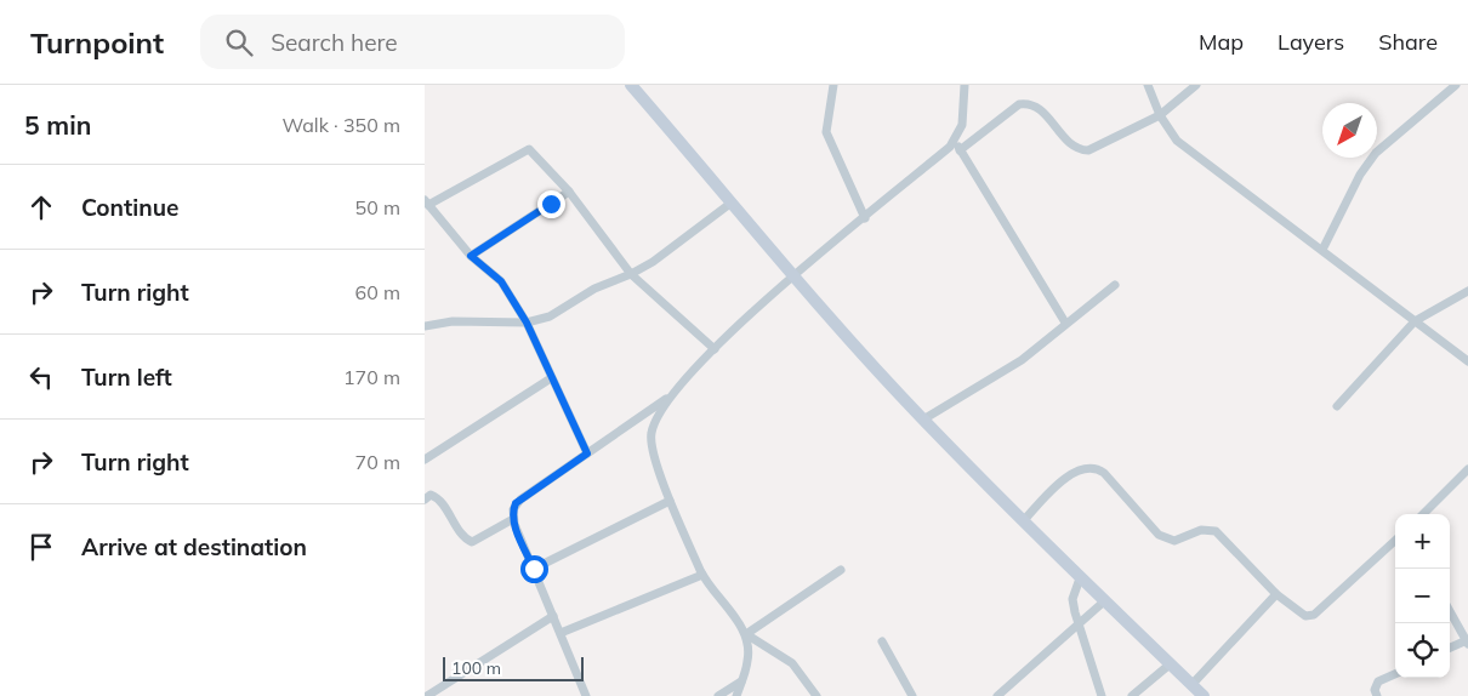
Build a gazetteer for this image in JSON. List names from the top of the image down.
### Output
{
  "scale_bar": "100 m",
  "north": "bottom left",
  "page": {
    "header": "Turnpoint",
    "search": "Search here",
    "nav": ["Map", "Layers", "Share"],
    "heading": ["5 min", "Walk · 350 m"],
    "list": [
      ["Continue", "50 m"],
      ["Turn right", "60 m"],
      ["Turn left", "170 m"],
      ["Turn right", "70 m"],
      "Arrive at destination"
    ],
    "map_buttons": ["+", "−"],
    "scale": "100 m"
  }
}
